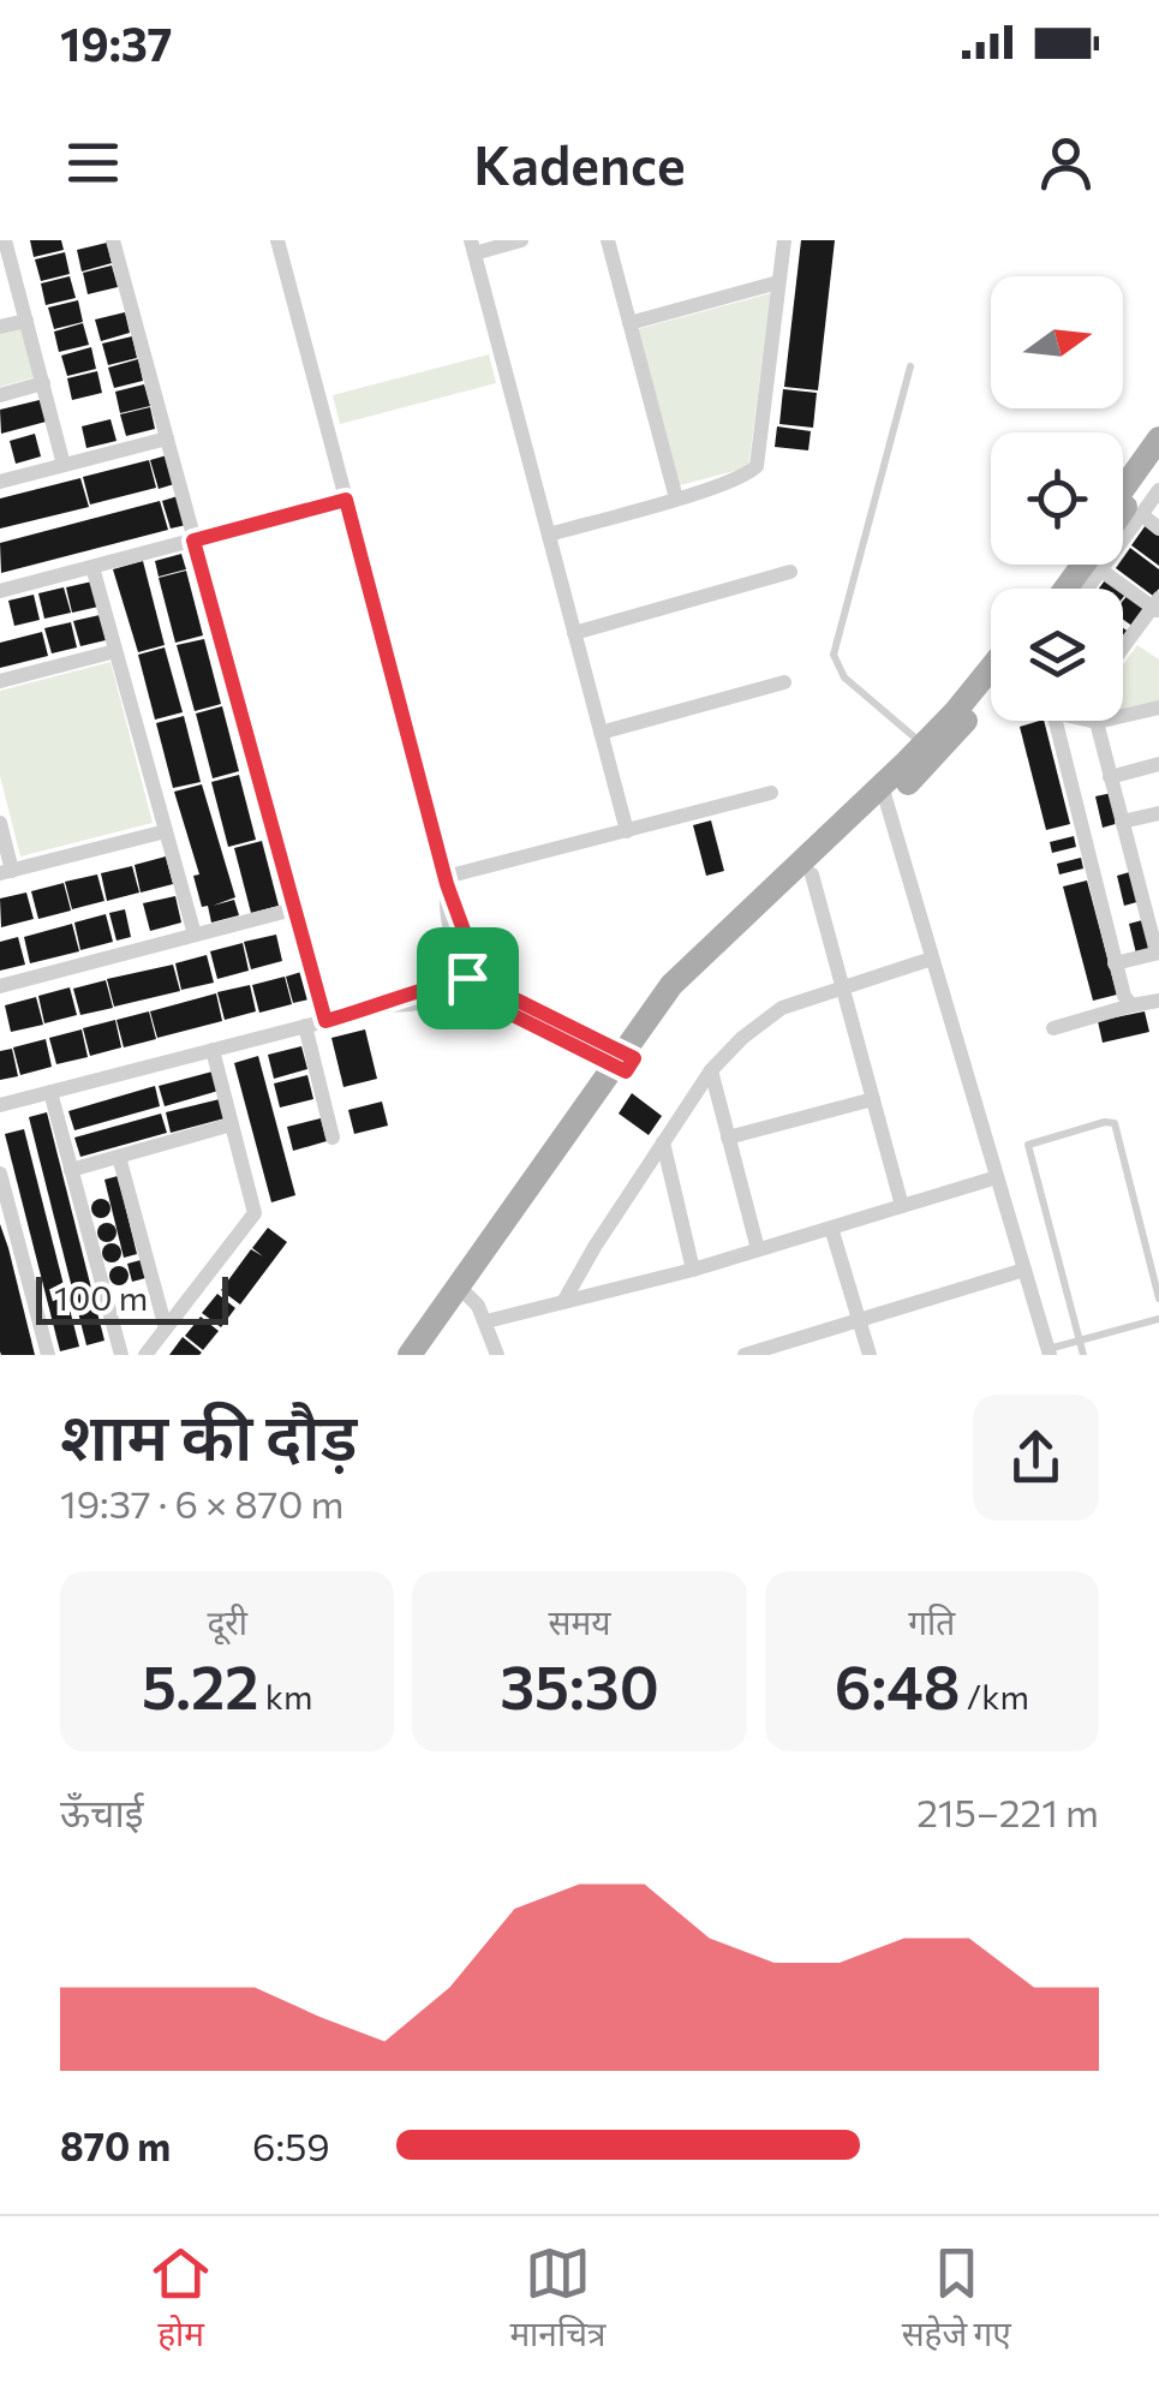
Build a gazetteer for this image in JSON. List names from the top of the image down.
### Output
{
  "scale_bar": "100 m",
  "north": "right",
  "page": {
    "status": "19:37",
    "header": "Kadence",
    "scale": "100 m",
    "heading": ["शाम की दौड़", "19:37 · 6 × 870 m"],
    "stats": [
      ["दूरी", "5.22 km"],
      ["समय", "35:30"],
      ["गति", "6:48 /km"]
    ],
    "chart": ["ऊँचाई", "215–221 m"],
    "list": [
      {
        "name": "870 m",
        "note": "6:59"
      }
    ],
    "tabs": ["होम", "मानचित्र", "सहेजे गए"]
  }
}
